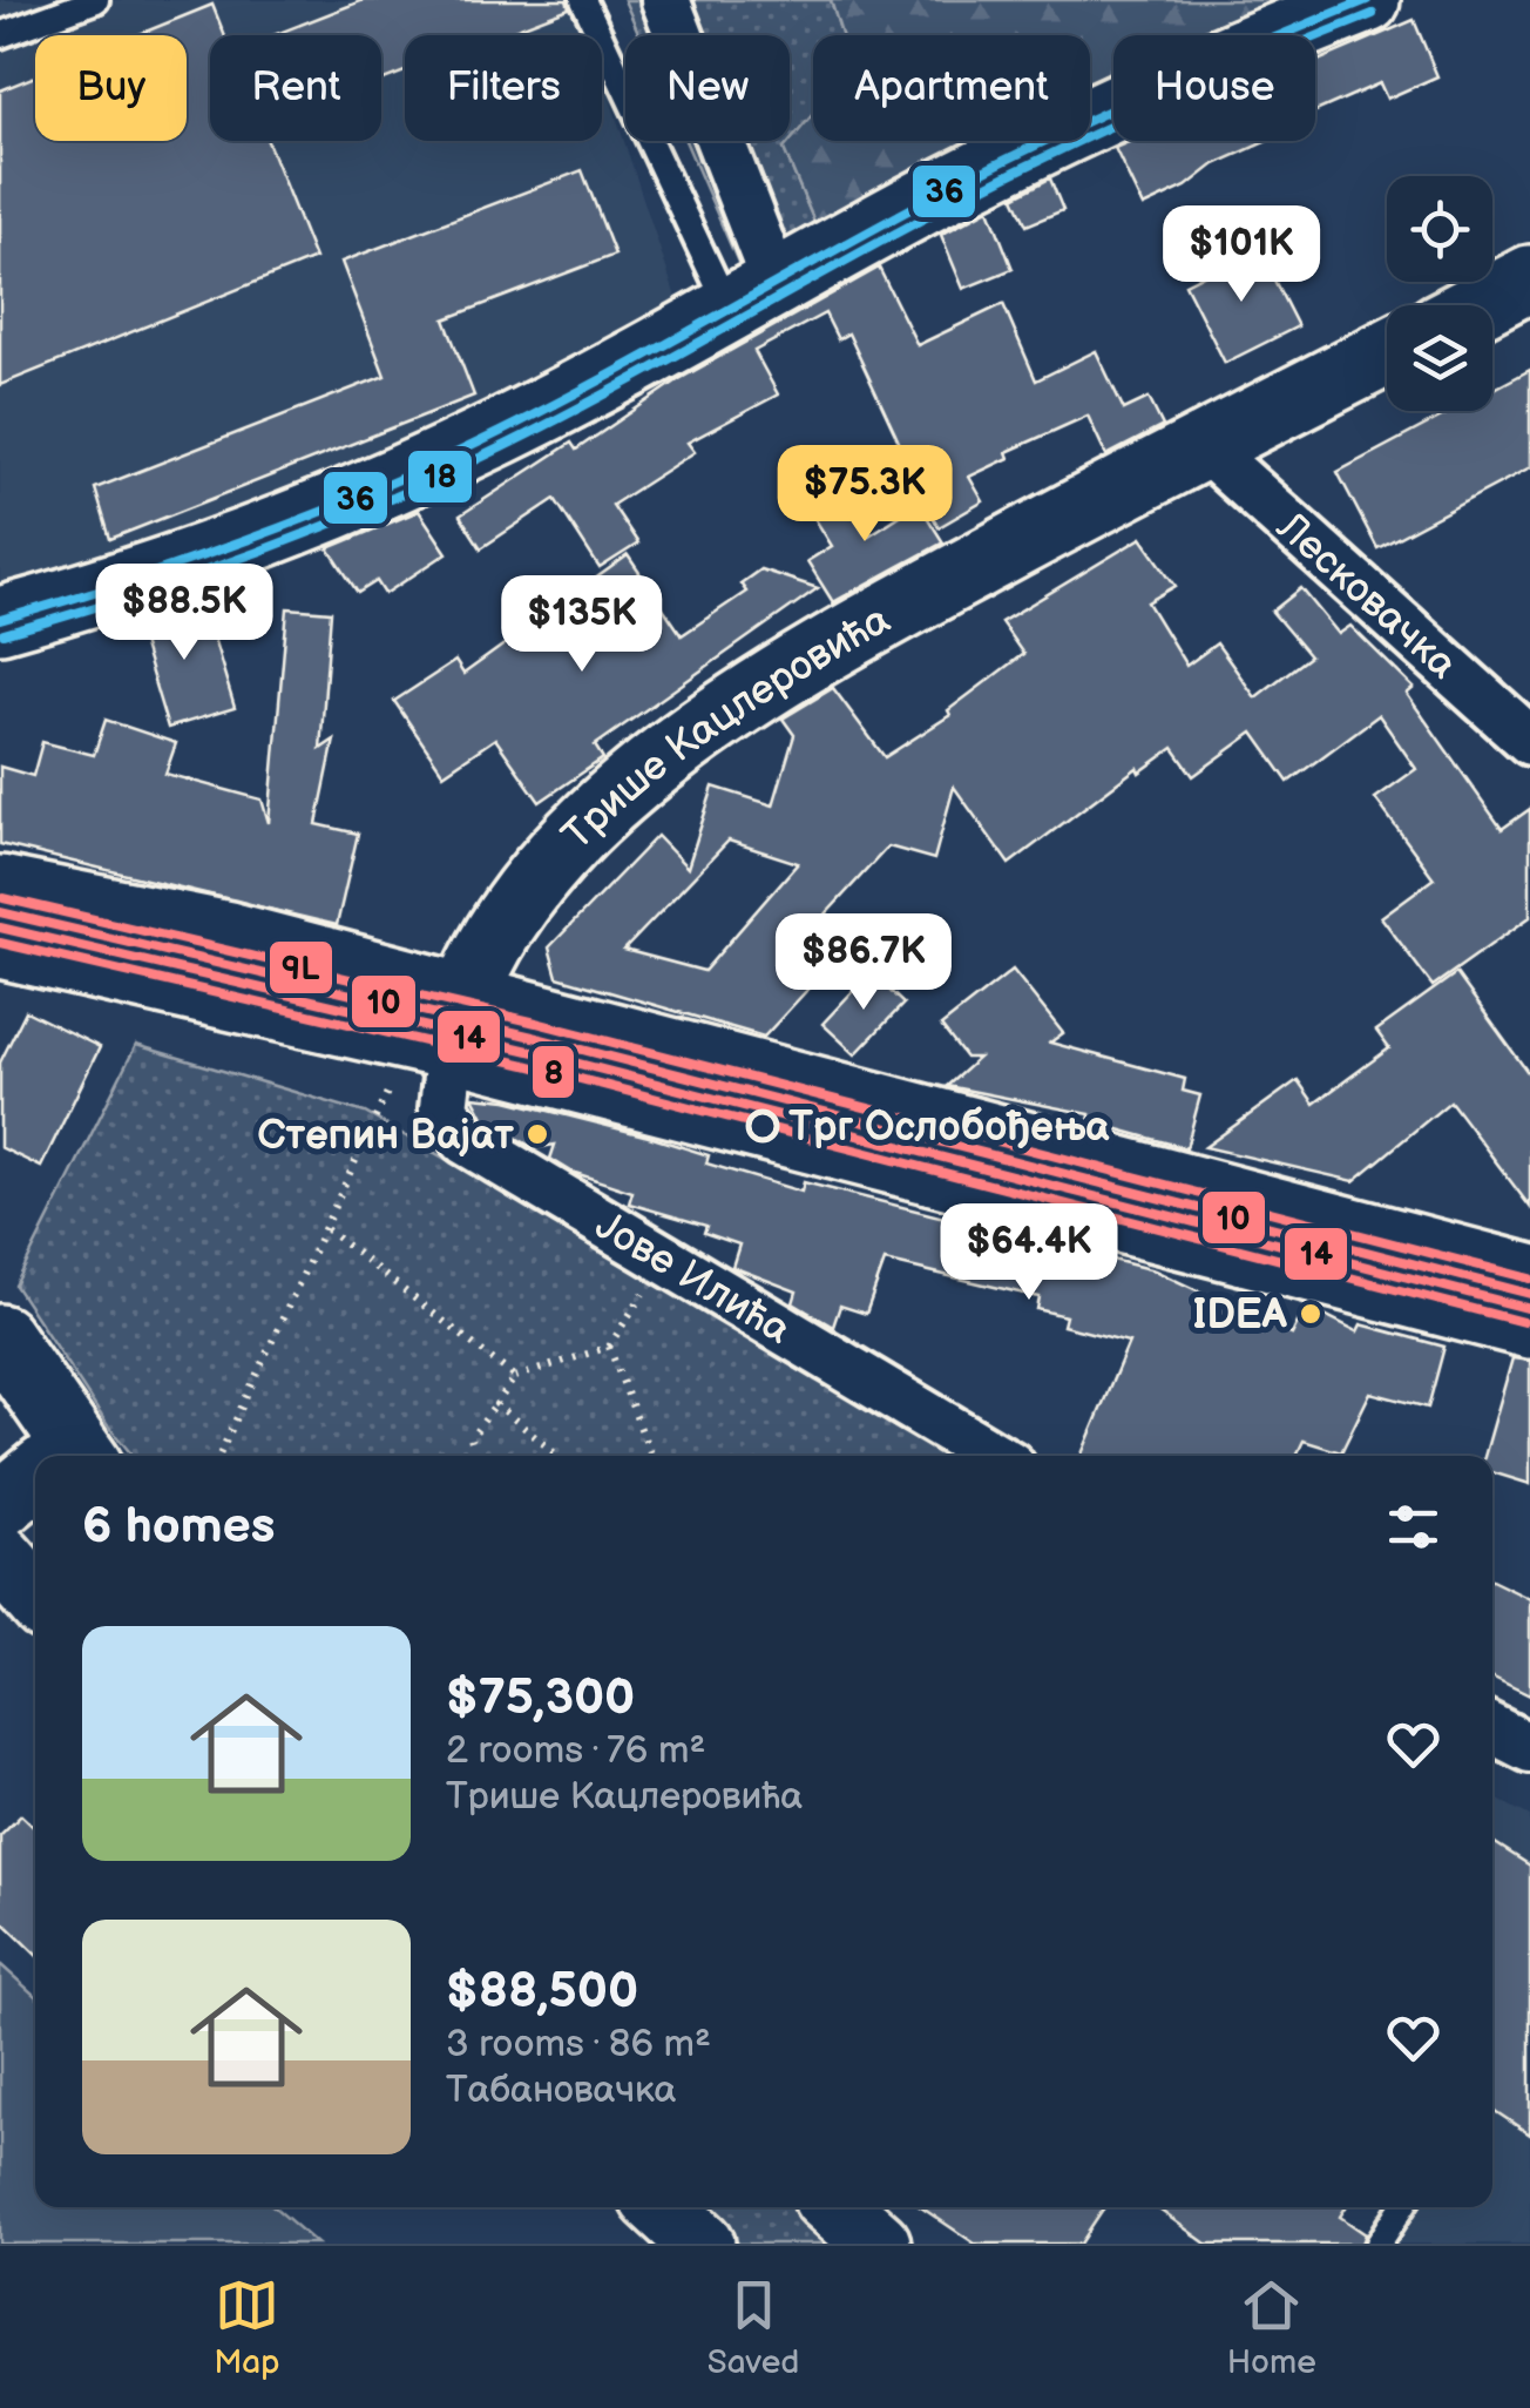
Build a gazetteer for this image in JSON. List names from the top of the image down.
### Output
{
  "streets": {
    "main road": ["Трише Кацлеровића"],
    "street": ["Лесковачка", "Јове Илића"]
  },
  "crossings": [
    ["Лесковачка", "Трише Кацлеровића"],
    ["Трише Кацлеровића", "Јове Илића"]
  ],
  "places": ["Трг Ослобођења", "Степин Вајат", "IDEA"],
  "lines": [
    "transit line 36",
    "transit line 18",
    "transit line 9L",
    "transit line 10",
    "transit line 14",
    "transit line 8"
  ],
  "page": {
    "chip": [
      "Buy",
      "Rent",
      "Filters",
      "New",
      "Apartment",
      "House"
    ],
    "price": [
      "$101K",
      "$75.3K",
      "$88.5K",
      "$135K",
      "$86.7K",
      "$64.4K"
    ],
    "heading": "6 homes",
    "list": [
      {
        "name": "$75,300",
        "note": "2 rooms · 76 m² · Трише Кацлеровића"
      },
      {
        "name": "$88,500",
        "note": "3 rooms · 86 m² · Табановачка"
      }
    ],
    "tabs": ["Map", "Saved", "Home"]
  }
}
